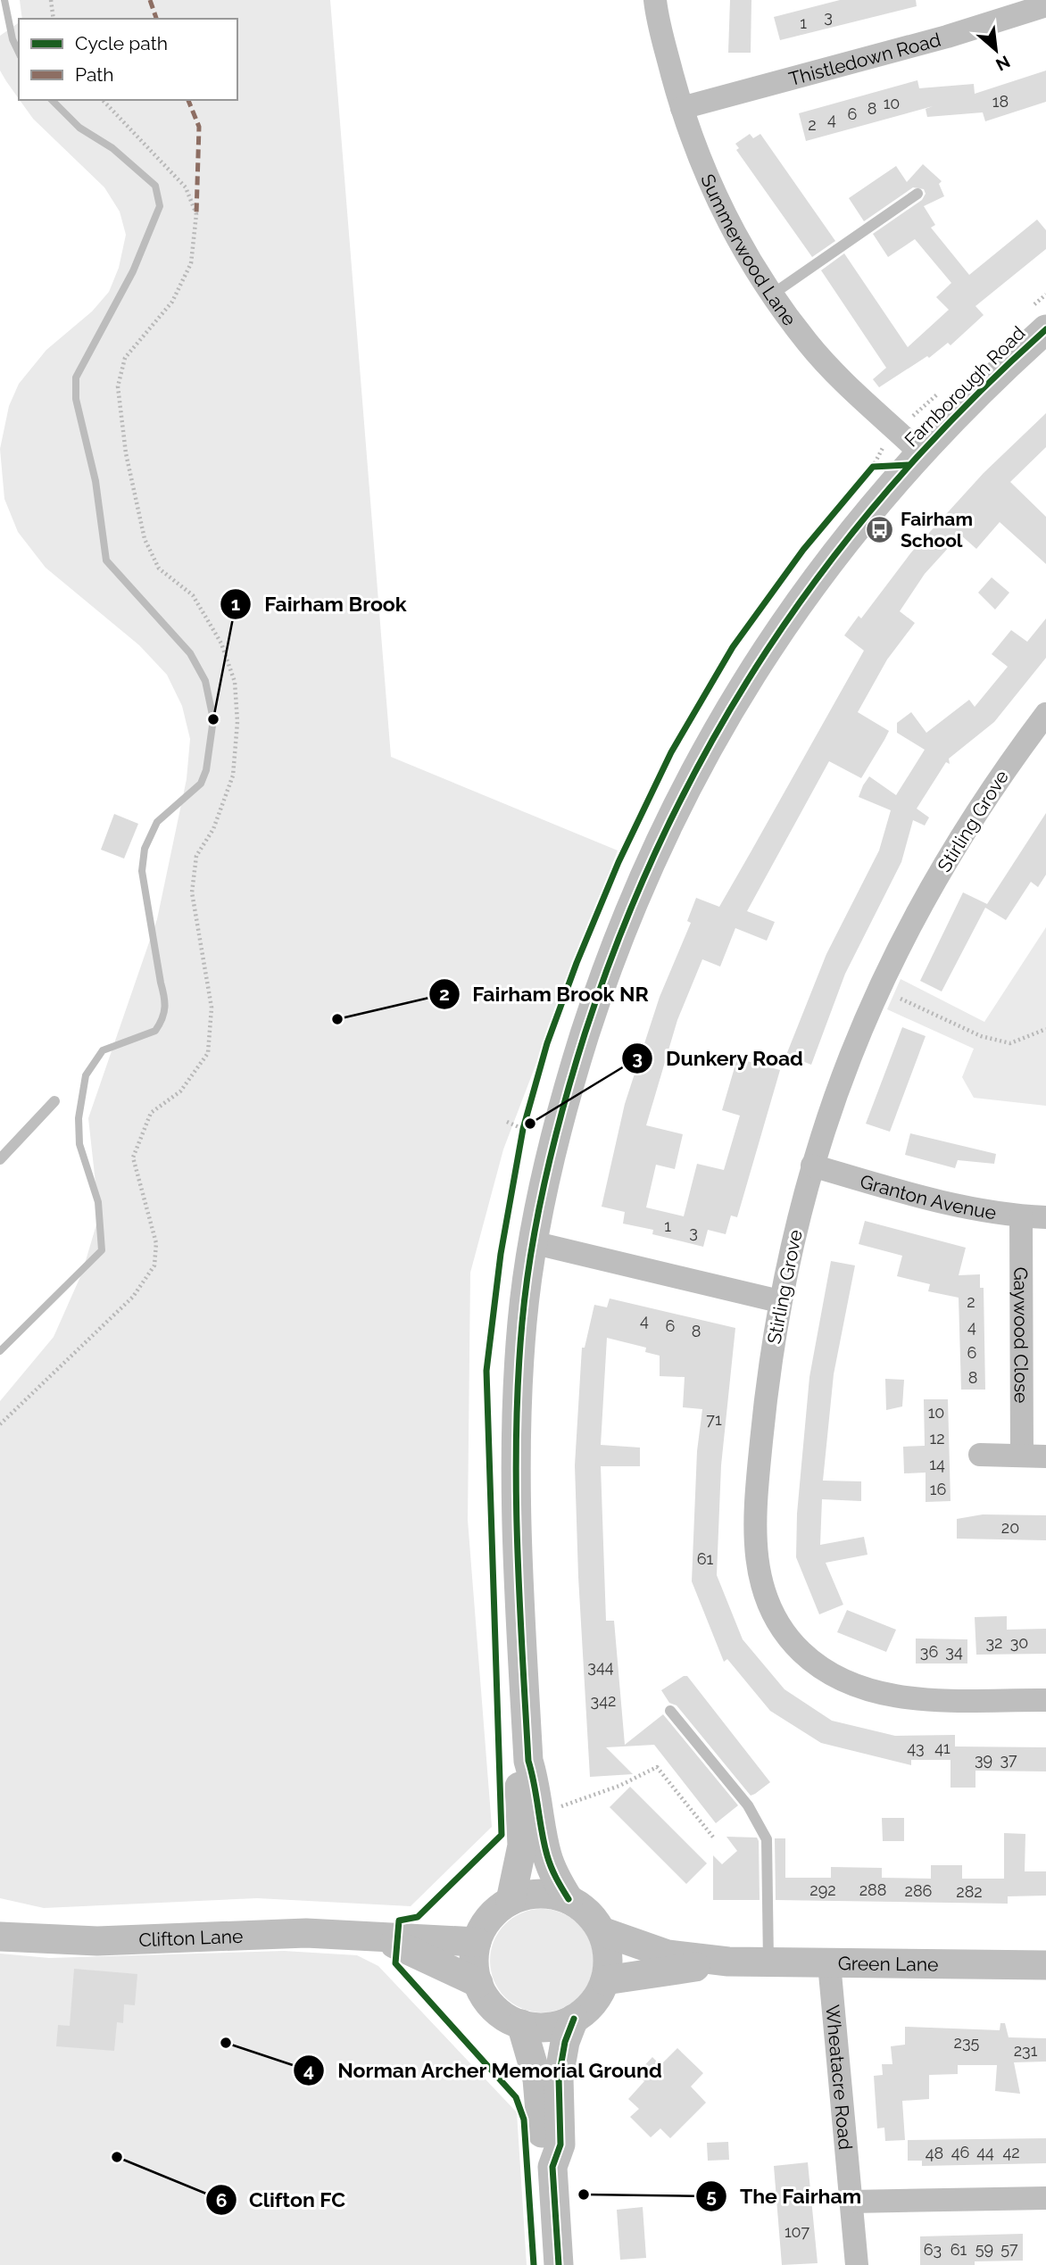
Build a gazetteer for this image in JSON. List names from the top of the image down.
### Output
{
  "streets": {
    "street": [
      "Thistledown Road",
      "Summerwood Lane",
      "Farnborough Road",
      "Stirling Grove",
      "Granton Avenue",
      "Gaywood Close",
      "Clifton Lane",
      "Green Lane",
      "Wheatacre Road"
    ]
  },
  "crossings": [
    ["Thistledown Road", "Summerwood Lane"],
    ["Summerwood Lane", "Farnborough Road"],
    ["Farnborough Road", "Clifton Lane"],
    ["Farnborough Road", "Green Lane"],
    ["Stirling Grove", "Granton Avenue"],
    ["Granton Avenue", "Gaywood Close"],
    ["Clifton Lane", "Green Lane"],
    ["Green Lane", "Wheatacre Road"]
  ],
  "places": {
    "bus stop": ["Fairham School"],
    "other": [
      "Fairham Brook",
      "Fairham Brook NR",
      "Dunkery Road",
      "Norman Archer Memorial Ground",
      "Clifton FC",
      "The Fairham"
    ]
  },
  "house_numbers": [
    "3",
    "1",
    "18",
    "10",
    "8",
    "6",
    "4",
    "2",
    "1",
    "3",
    "2",
    "4",
    "6",
    "4",
    "8",
    "6",
    "8",
    "10",
    "71",
    "12",
    "14",
    "16",
    "20",
    "61",
    "32",
    "30",
    "36",
    "34",
    "344",
    "342",
    "43",
    "41",
    "39",
    "37",
    "292",
    "288",
    "286",
    "282",
    "235",
    "231",
    "46",
    "44",
    "42",
    "48",
    "107",
    "59",
    "57",
    "63",
    "61"
  ],
  "legend": ["Cycle path", "Path"],
  "north": "bottom right"
}
